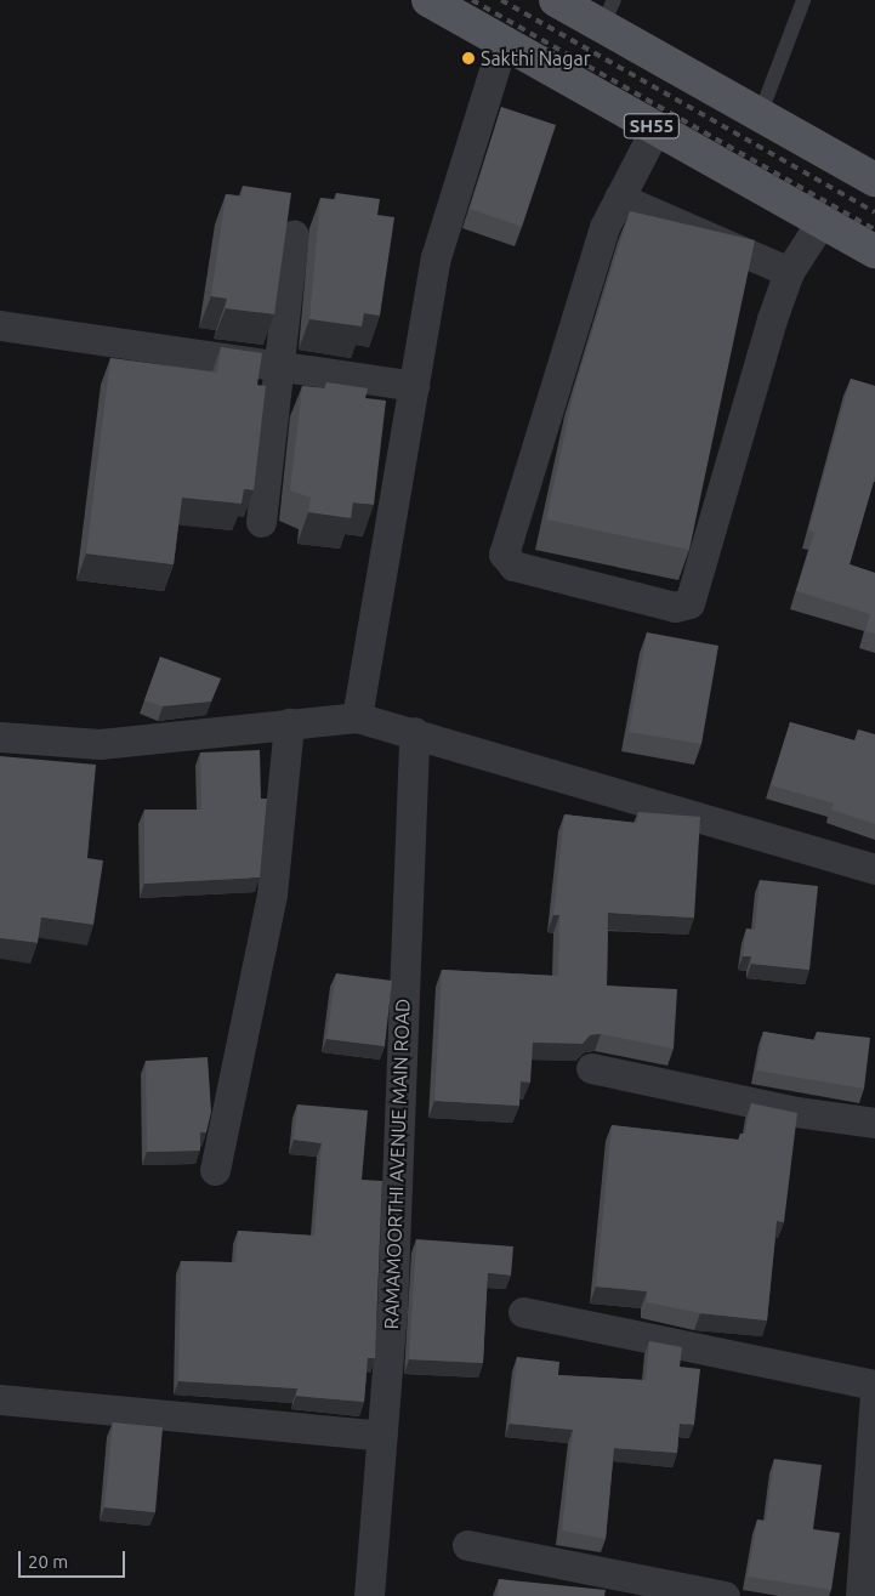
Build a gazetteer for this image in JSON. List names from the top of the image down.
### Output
{
  "streets": {
    "main road": ["SH55"],
    "street": ["RAMAMOORTHI AVENUE MAIN ROAD"]
  },
  "places": ["Sakthi Nagar"],
  "scale_bar": "20 m"
}
